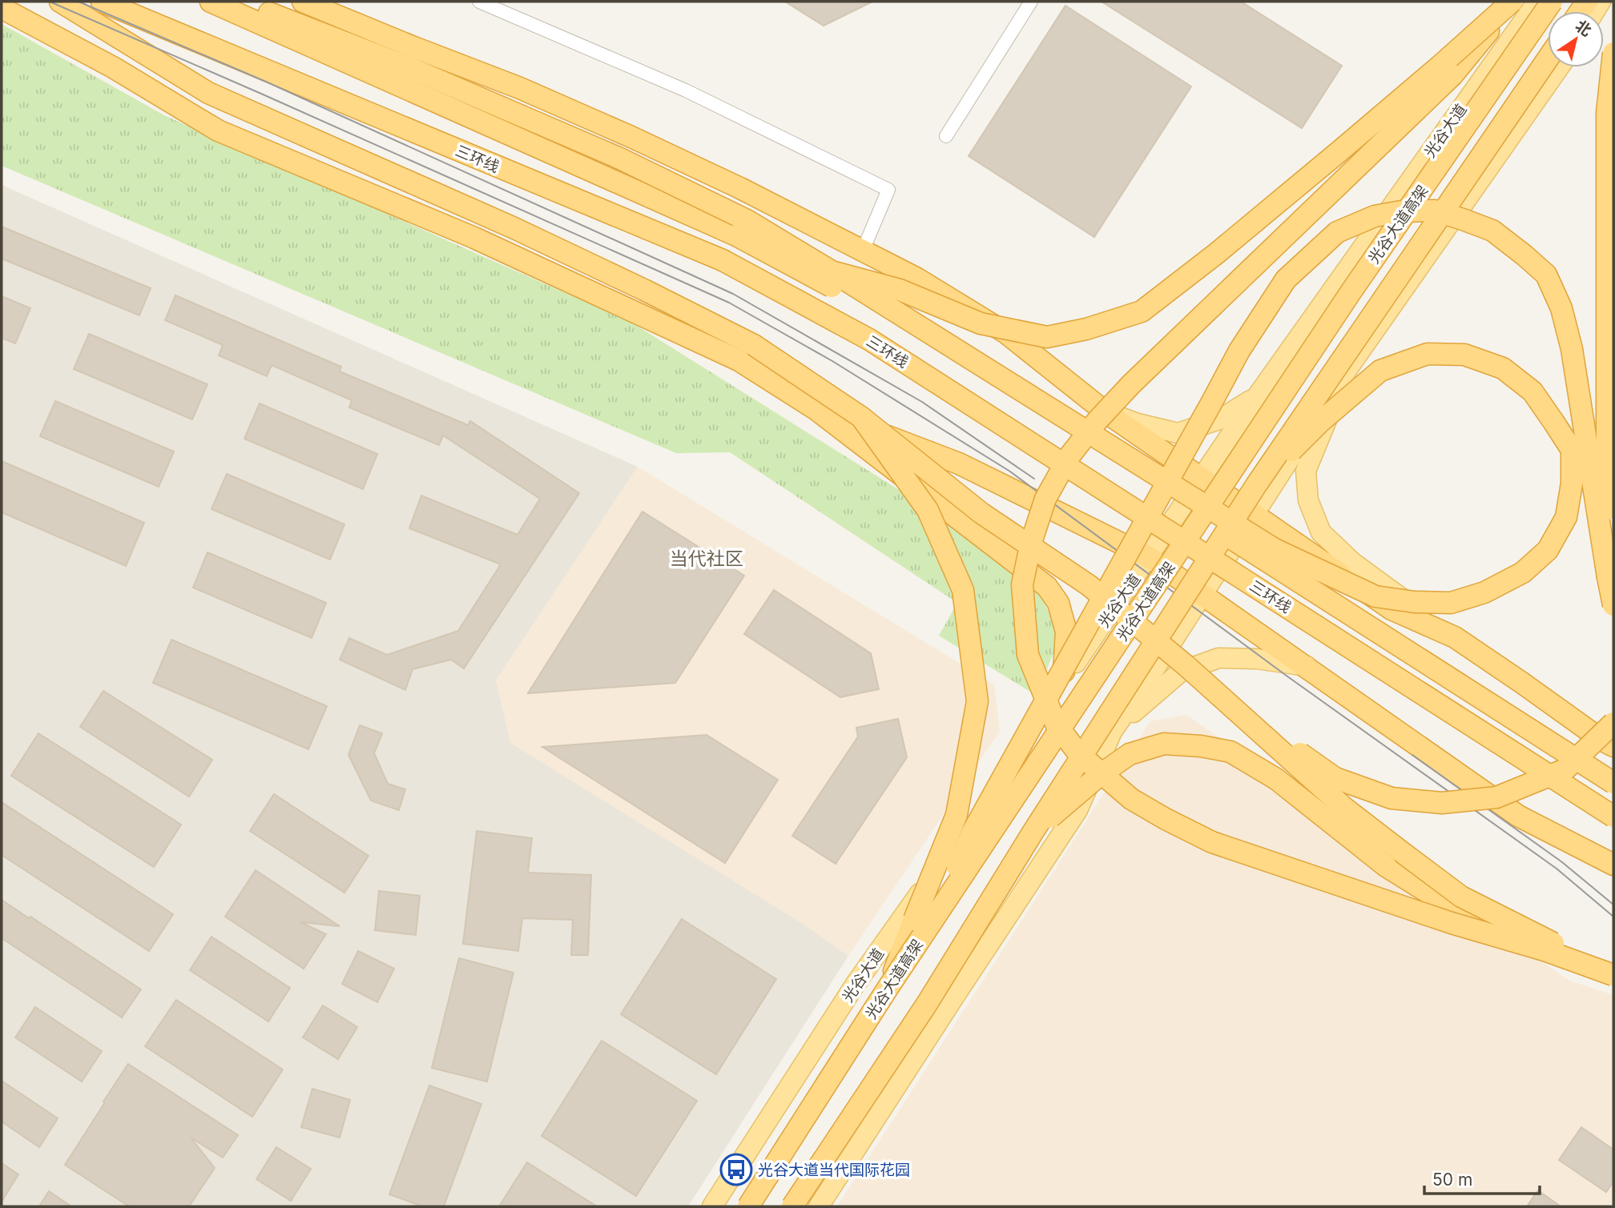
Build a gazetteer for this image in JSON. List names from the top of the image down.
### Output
{
  "streets": {
    "highway": ["三环线", "光谷大道高架"],
    "main road": ["光谷大道"]
  },
  "districts": ["当代社区"],
  "places": {
    "bus stop": ["光谷大道当代国际花园"]
  },
  "scale_bar": "50 m",
  "north": "top right"
}
